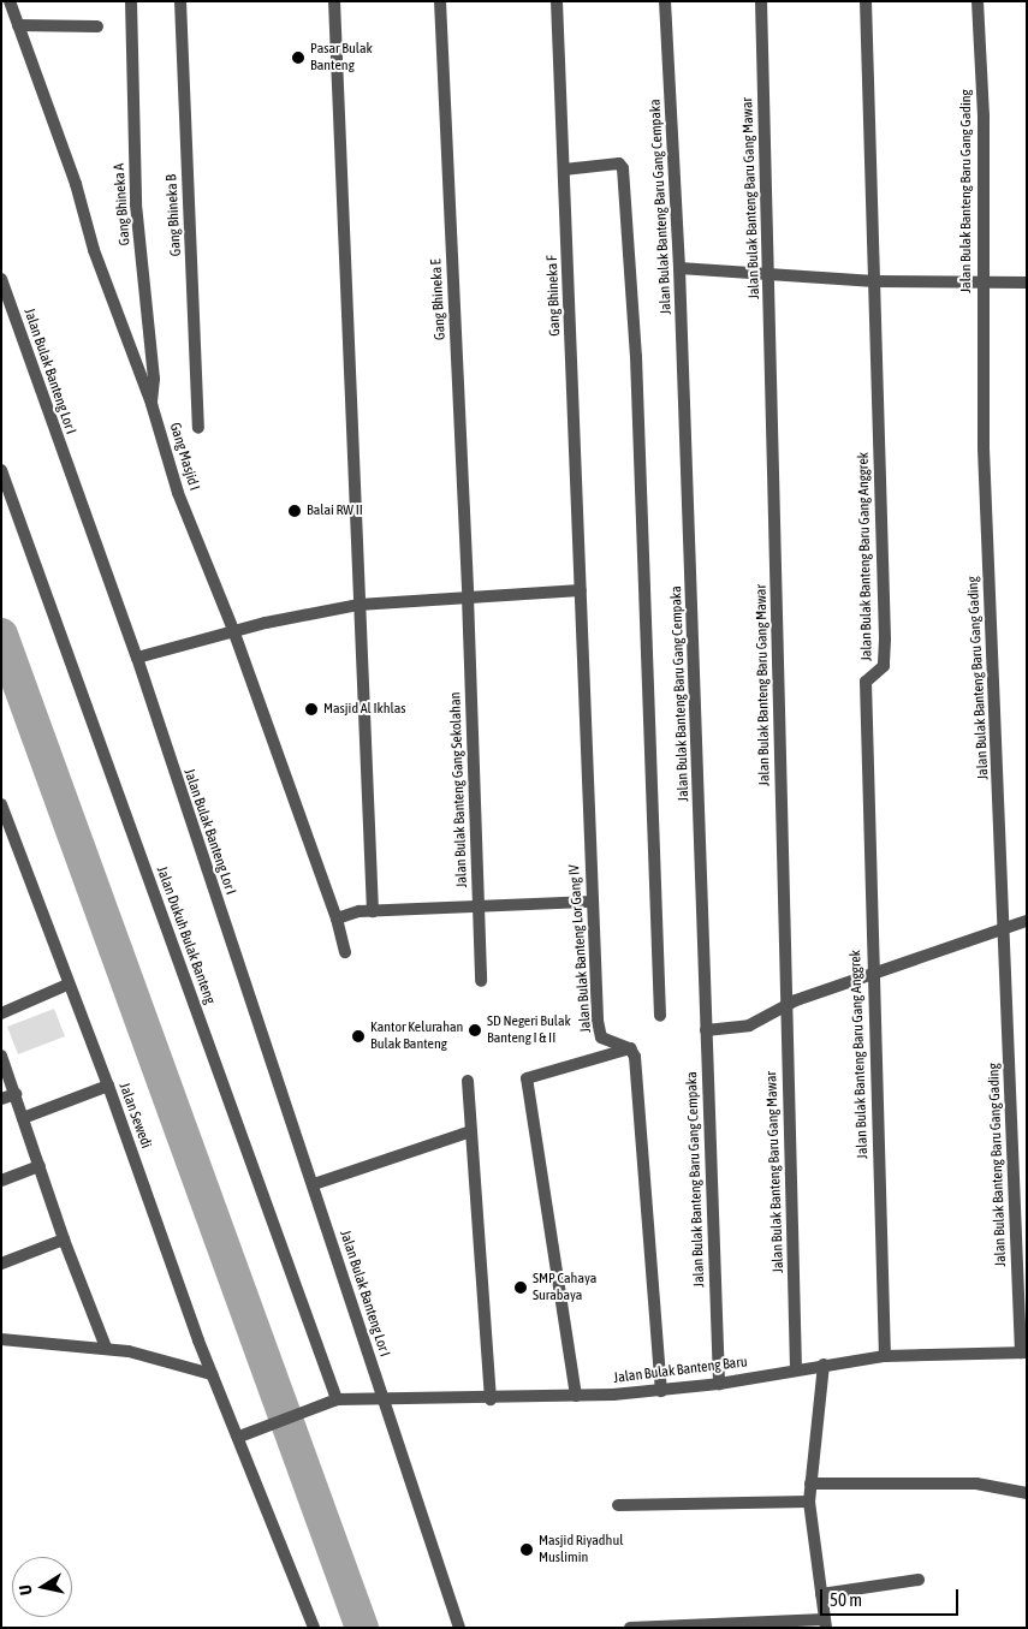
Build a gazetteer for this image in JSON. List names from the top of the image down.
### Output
{
  "streets": {
    "street": [
      "Jalan Bulak Banteng Baru Gang Gading",
      "Jalan Bulak Banteng Baru Gang Mawar",
      "Gang Bhineka A",
      "Jalan Bulak Banteng Baru Gang Cempaka",
      "Gang Bhineka B",
      "Gang Bhineka F",
      "Gang Bhineka E",
      "Jalan Bulak Banteng Lor I",
      "Gang Masjid I",
      "Jalan Bulak Banteng Baru Gang Anggrek",
      "Jalan Bulak Banteng Gang Sekolahan",
      "Jalan Dukuh Bulak Banteng",
      "Jalan Bulak Banteng Lor Gang IV",
      "Jalan Sewedi",
      "Jalan Bulak Banteng Baru"
    ]
  },
  "crossings": [
    ["Jalan Bulak Banteng Baru Gang Gading", "Jalan Bulak Banteng Baru"],
    ["Jalan Bulak Banteng Baru Gang Mawar", "Jalan Bulak Banteng Baru"],
    ["Gang Bhineka A", "Gang Masjid I"],
    ["Jalan Bulak Banteng Baru Gang Cempaka", "Jalan Bulak Banteng Baru"],
    ["Gang Bhineka F", "Jalan Bulak Banteng Lor Gang IV"],
    ["Gang Bhineka E", "Jalan Bulak Banteng Gang Sekolahan"],
    ["Jalan Bulak Banteng Lor I", "Jalan Bulak Banteng Baru"],
    ["Jalan Bulak Banteng Baru Gang Anggrek", "Jalan Bulak Banteng Baru"],
    ["Jalan Dukuh Bulak Banteng", "Jalan Bulak Banteng Baru"],
    ["Jalan Sewedi", "Jalan Bulak Banteng Baru"]
  ],
  "places": [
    "Pasar Bulak Banteng",
    "Balai RW II",
    "Masjid Al Ikhlas",
    "SD Negeri Bulak Banteng I & II",
    "Kantor Kelurahan Bulak Banteng",
    "SMP Cahaya Surabaya",
    "Masjid Riyadhul Muslimin"
  ],
  "scale_bar": "50 m",
  "north": "left"
}
